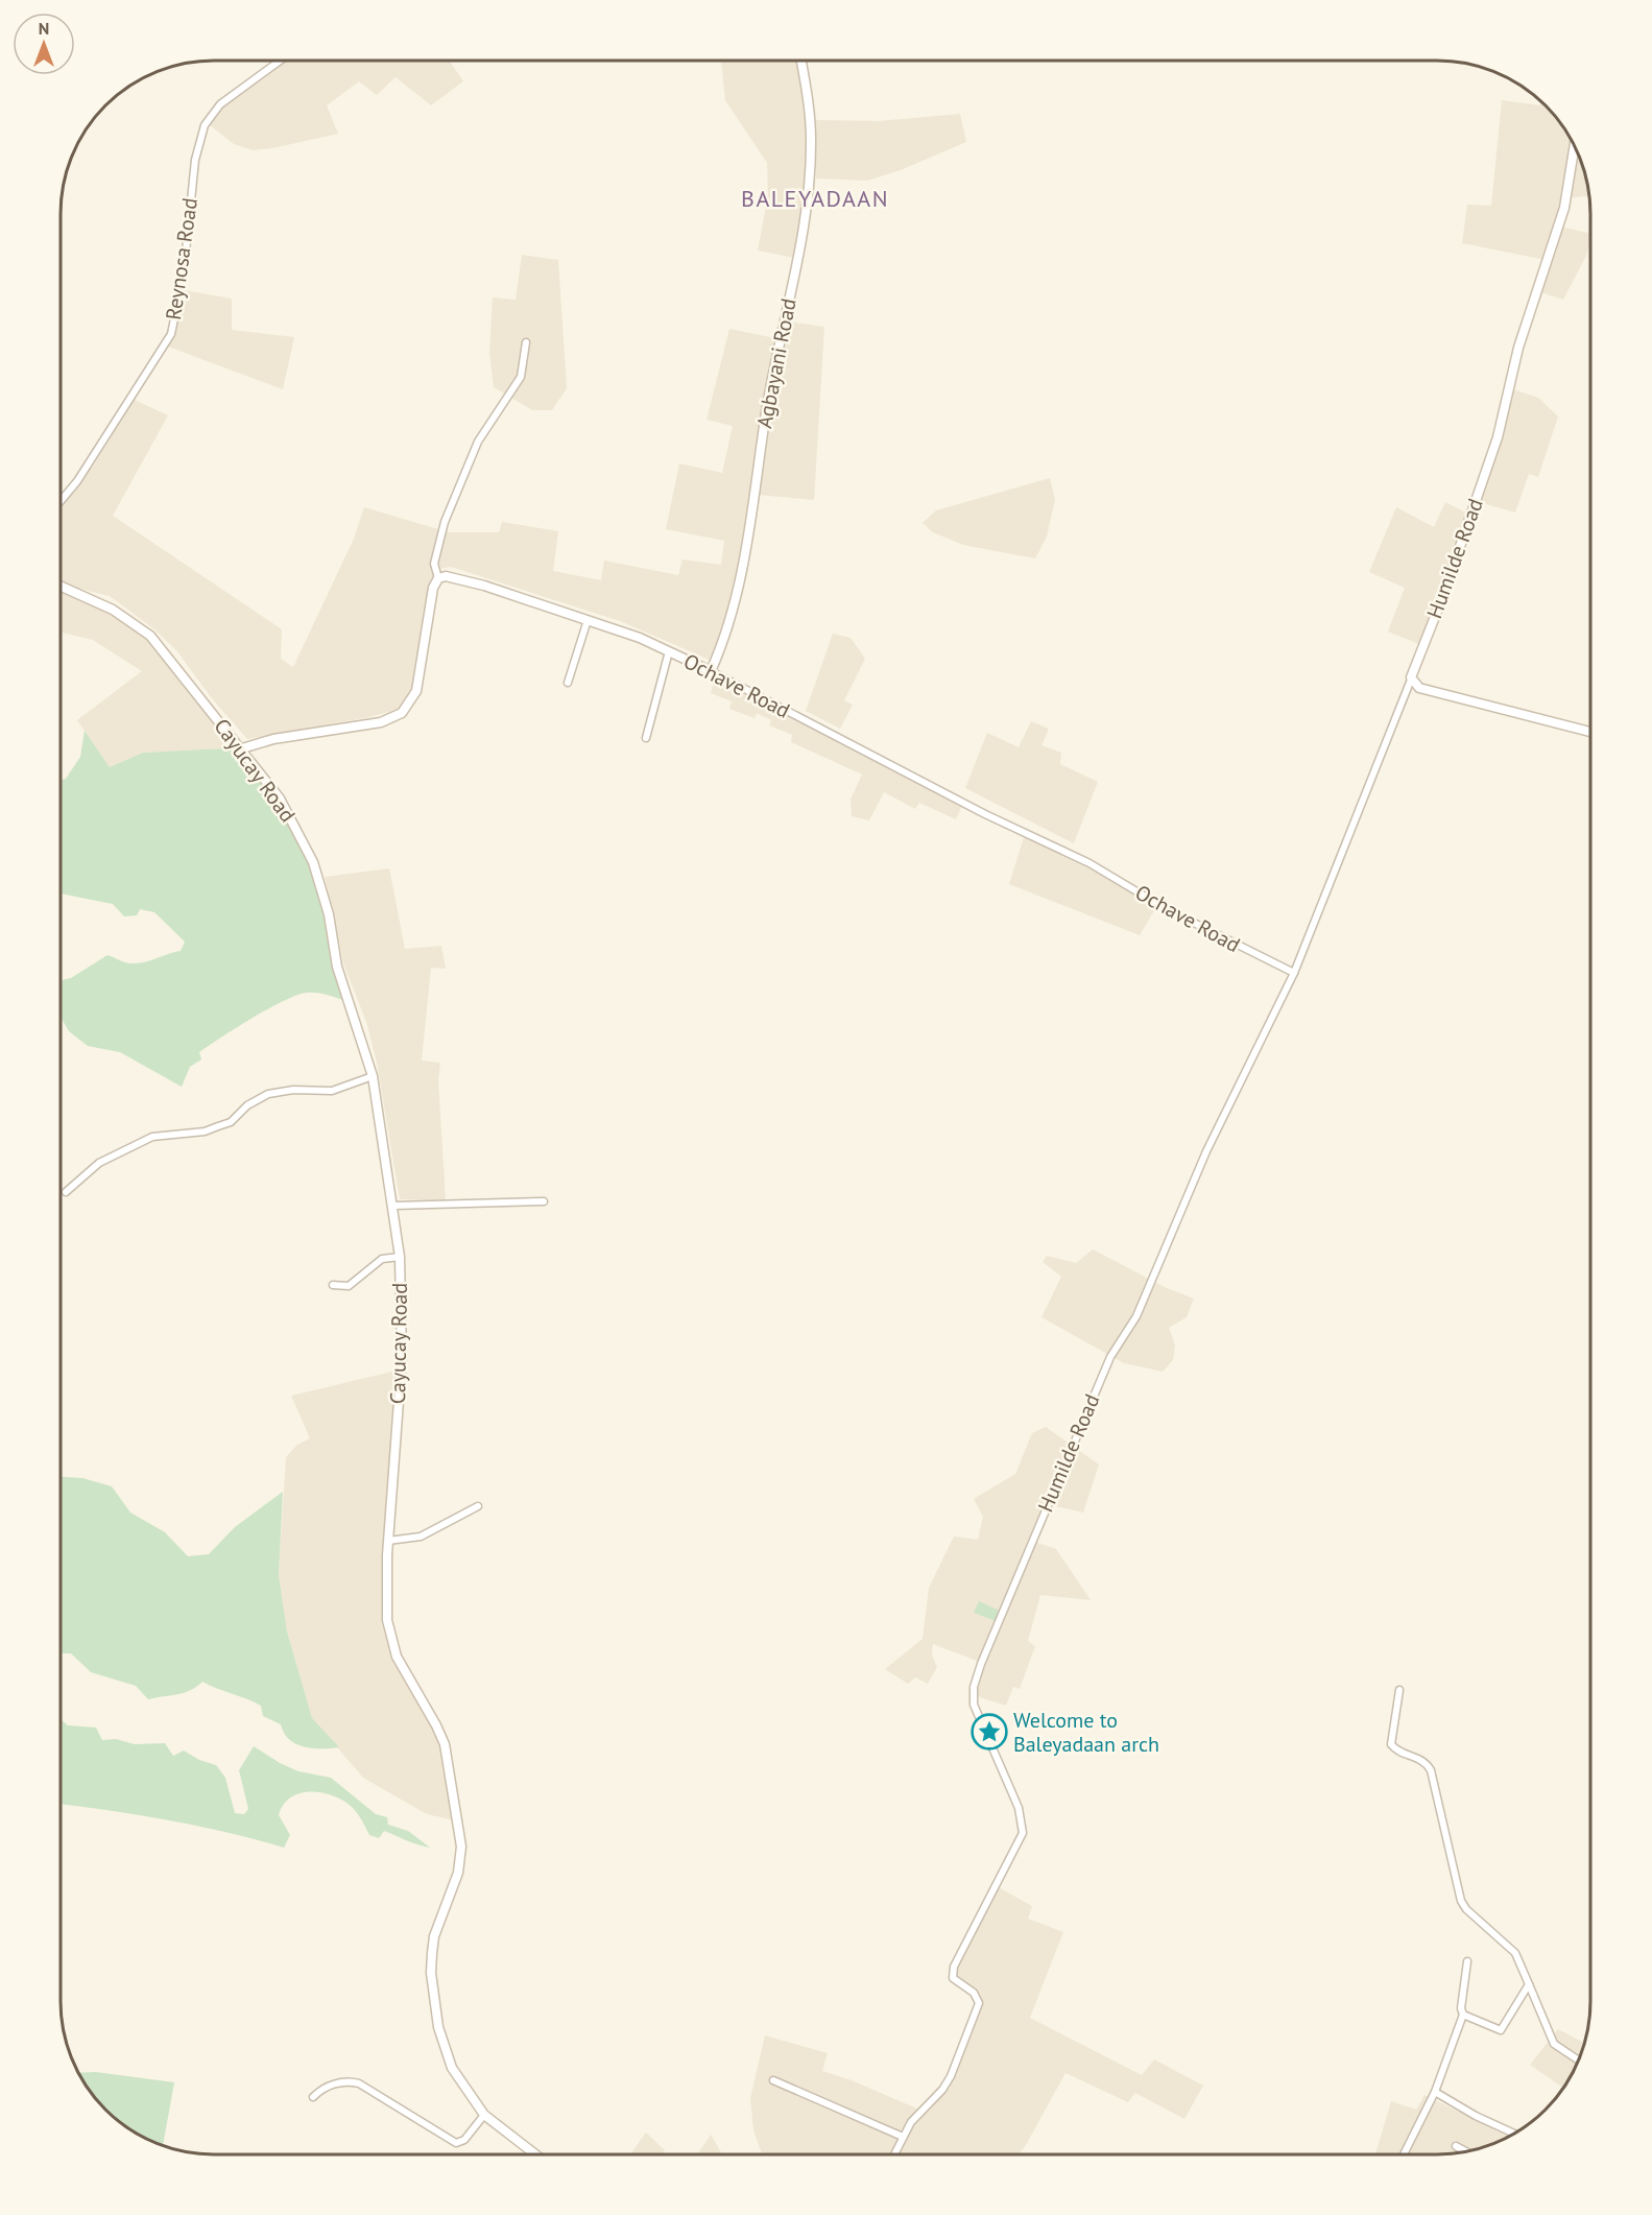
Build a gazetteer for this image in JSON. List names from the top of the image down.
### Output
{
  "streets": {
    "street": [
      "Reynosa Road",
      "Agbayani Road",
      "Humilde Road",
      "Ochave Road",
      "Cayucay Road"
    ]
  },
  "crossings": [
    ["Agbayani Road", "Ochave Road"],
    ["Humilde Road", "Ochave Road"]
  ],
  "districts": ["BALEYADAAN"],
  "places": {
    "place": ["Welcome to Baleyadaan arch"]
  },
  "north": "top"
}
